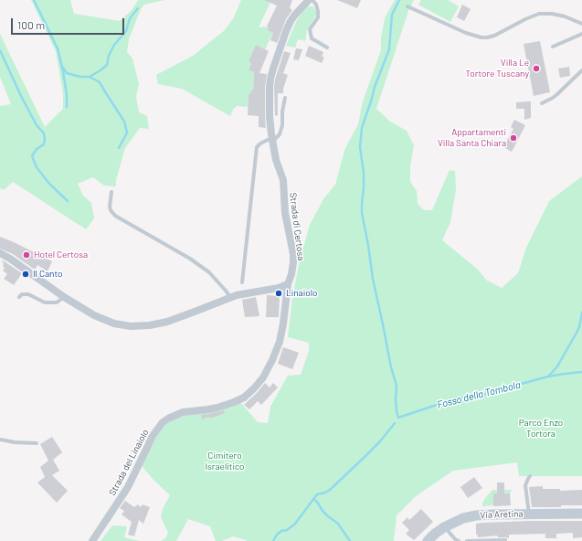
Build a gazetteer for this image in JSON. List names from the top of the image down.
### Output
{
  "streets": {
    "main road": ["Via Aretina"],
    "street": ["Strada di Certosa", "Strada del Linaiolo"]
  },
  "crossings": [
    ["Strada di Certosa", "Strada del Linaiolo"]
  ],
  "water": ["Fosso della Tombola"],
  "parks": ["Parco Enzo Tortora", "Cimitero Israelitico"],
  "places": [
    "Villa Le Tortore Tuscany",
    "Appartamenti Villa Santa Chiara",
    "Hotel Certosa",
    "Il Canto",
    "Linaiolo"
  ],
  "scale_bar": "100 m"
}
